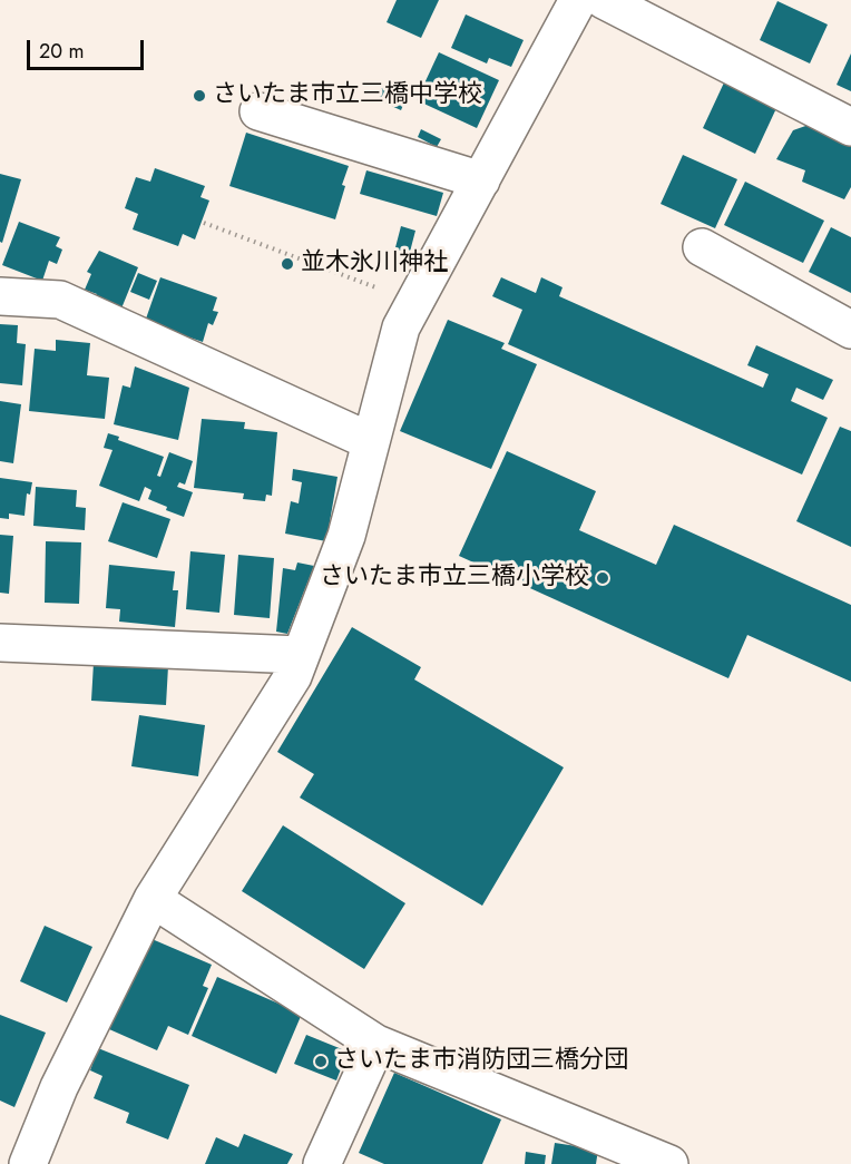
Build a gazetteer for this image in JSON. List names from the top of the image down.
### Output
{
  "places": [
    "さいたま市立三橋中学校",
    "並木氷川神社",
    "さいたま市立三橋小学校",
    "さいたま市消防団三橋分団"
  ],
  "scale_bar": "20 m"
}
